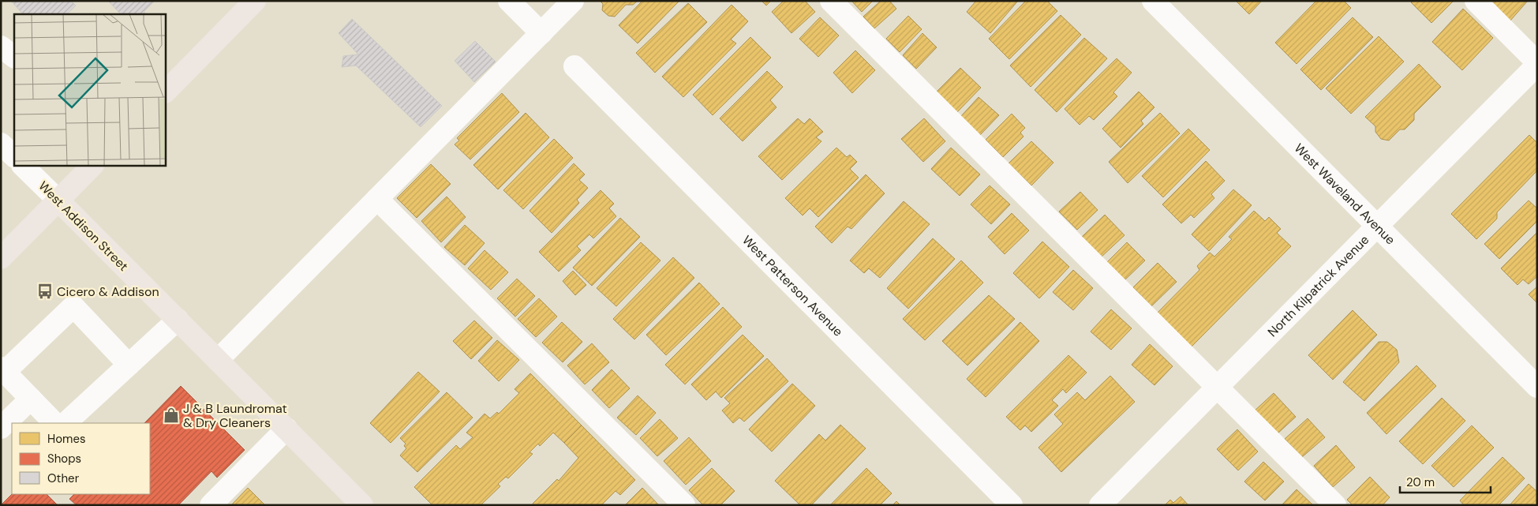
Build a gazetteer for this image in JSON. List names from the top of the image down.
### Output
{
  "streets": {
    "main road": ["West Addison Street"],
    "street": ["West Waveland Avenue", "North Kilpatrick Avenue", "West Patterson Avenue"]
  },
  "crossings": [
    ["West Waveland Avenue", "North Kilpatrick Avenue"]
  ],
  "places": {
    "bus stop": ["Cicero & Addison"],
    "shop": ["J & B Laundromat & Dry Cleaners"]
  },
  "legend": ["Homes", "Shops", "Other"],
  "scale_bar": "20 m"
}
